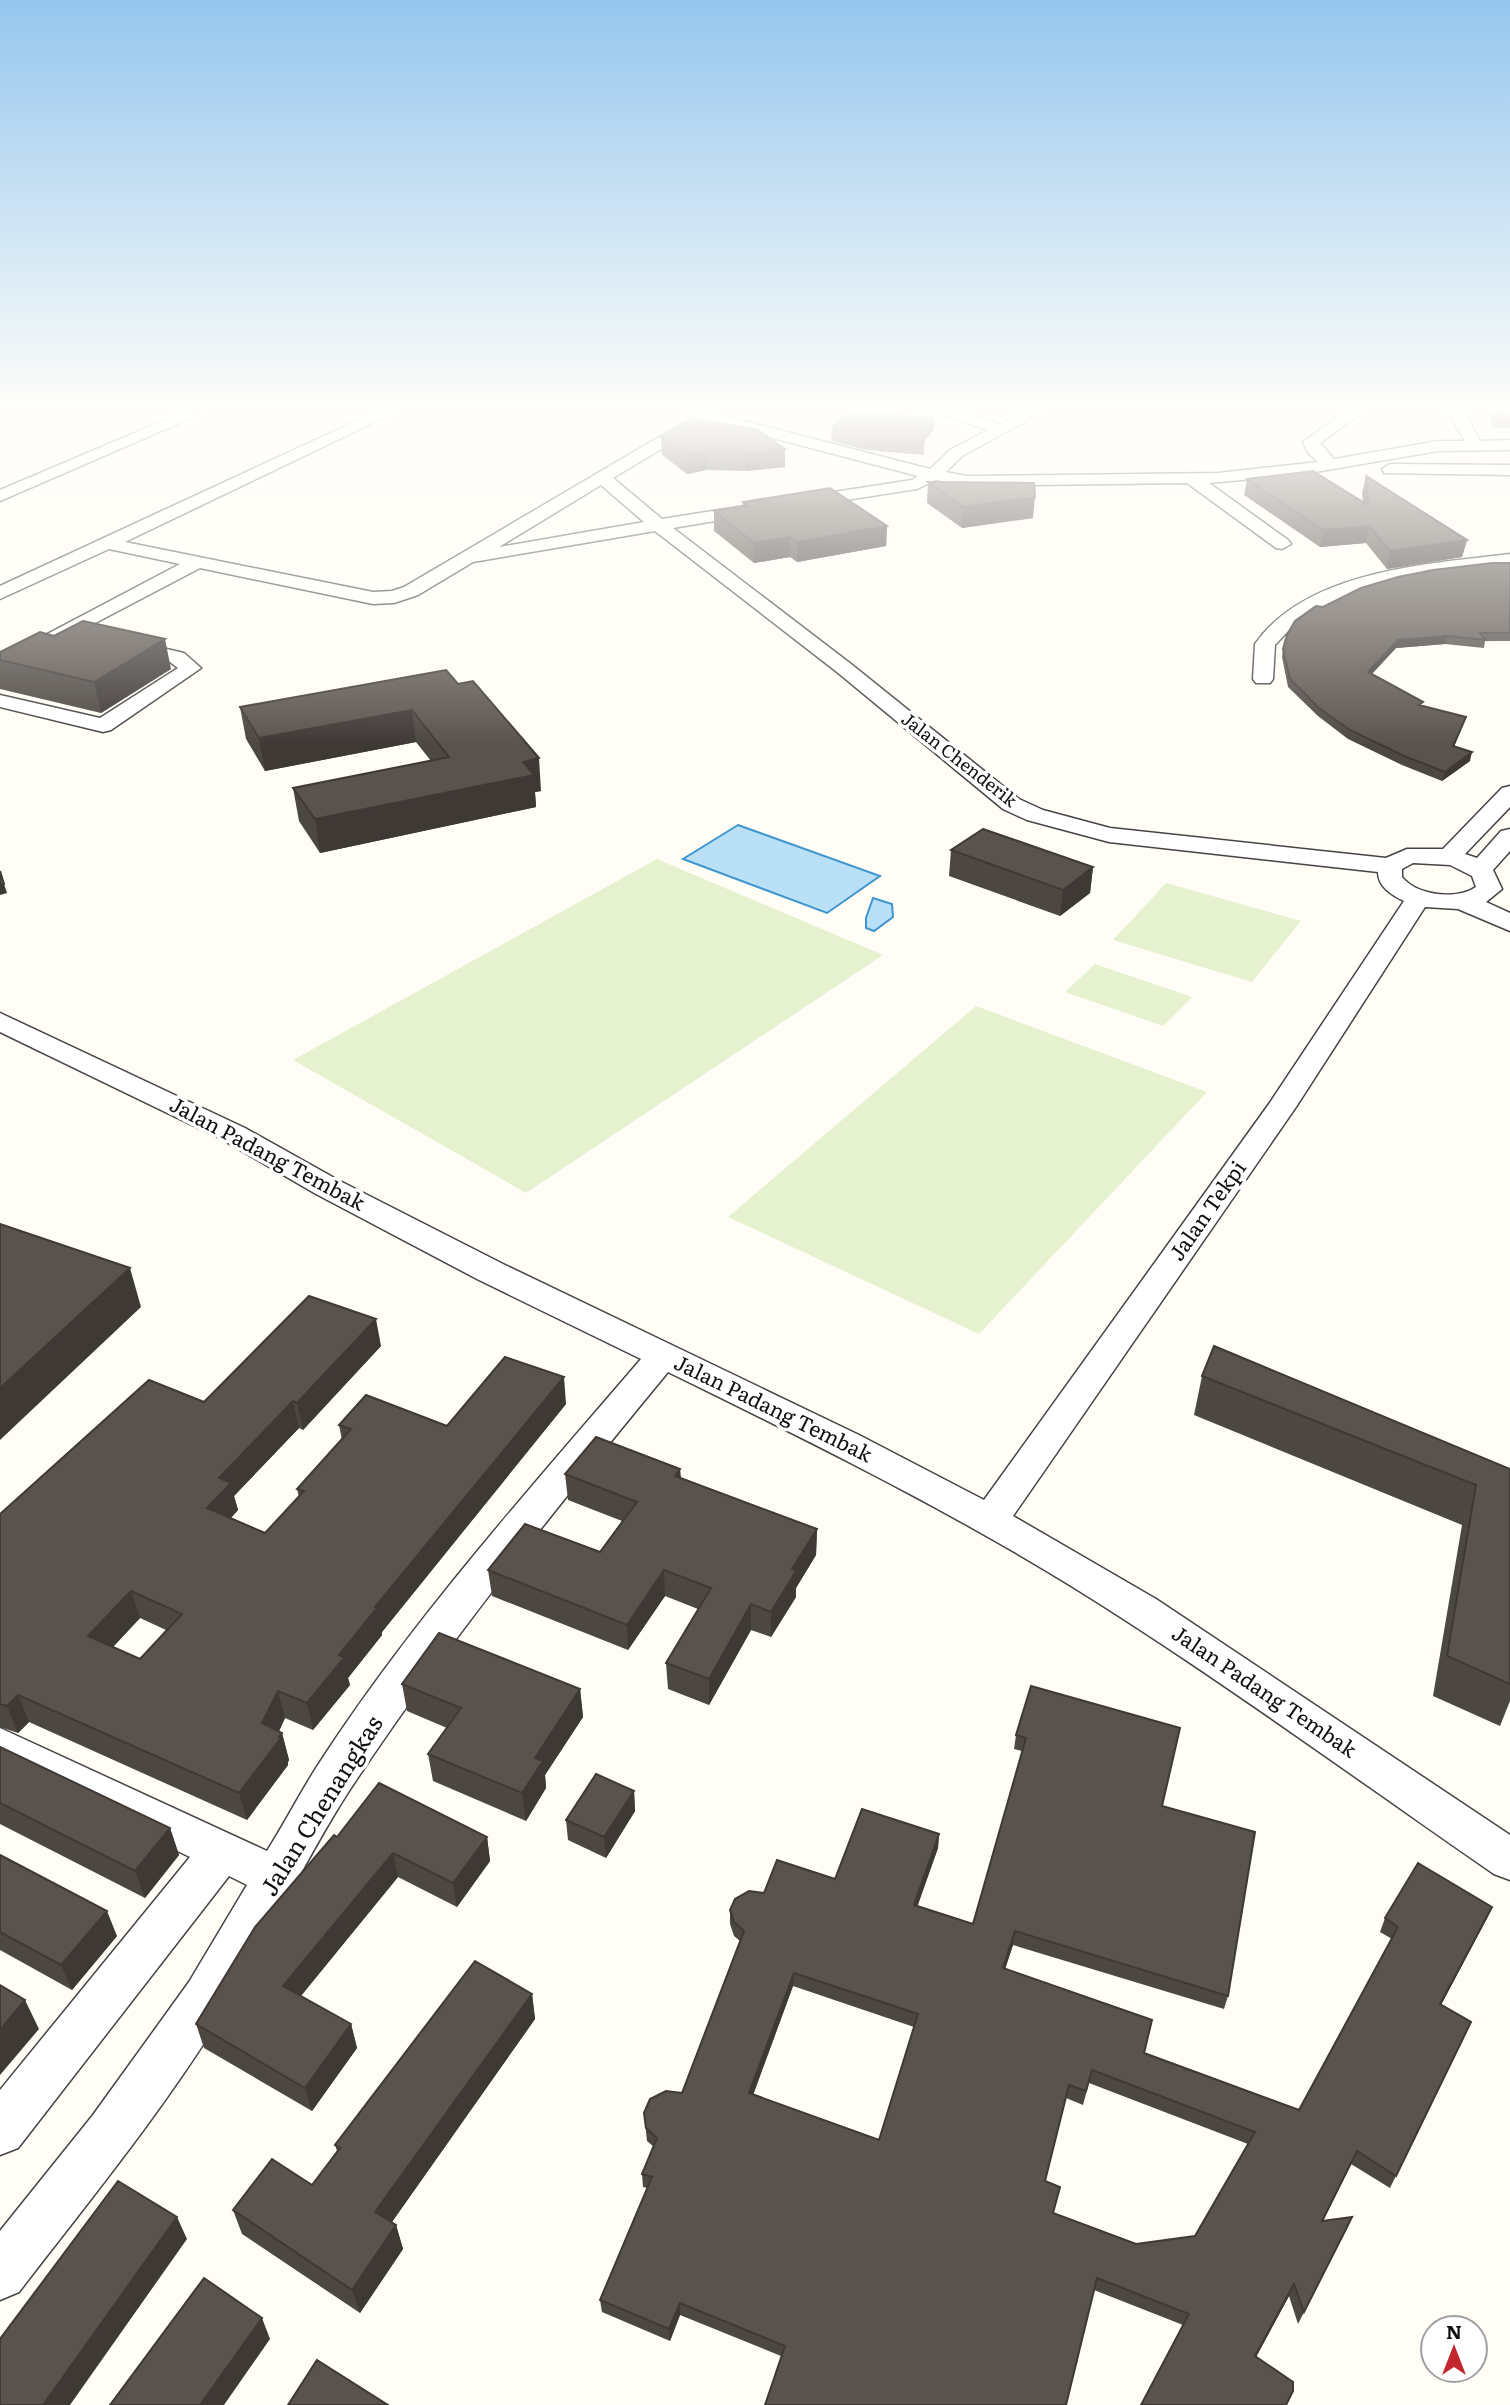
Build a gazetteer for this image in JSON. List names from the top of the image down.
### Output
{
  "streets": {
    "street": [
      "Jalan Chenderik",
      "Jalan Padang Tembak",
      "Jalan Tekpi",
      "Jalan Chenangkas"
    ]
  },
  "crossings": [
    ["Jalan Padang Tembak", "Jalan Tekpi"],
    ["Jalan Padang Tembak", "Jalan Chenangkas"]
  ],
  "north": "top"
}
